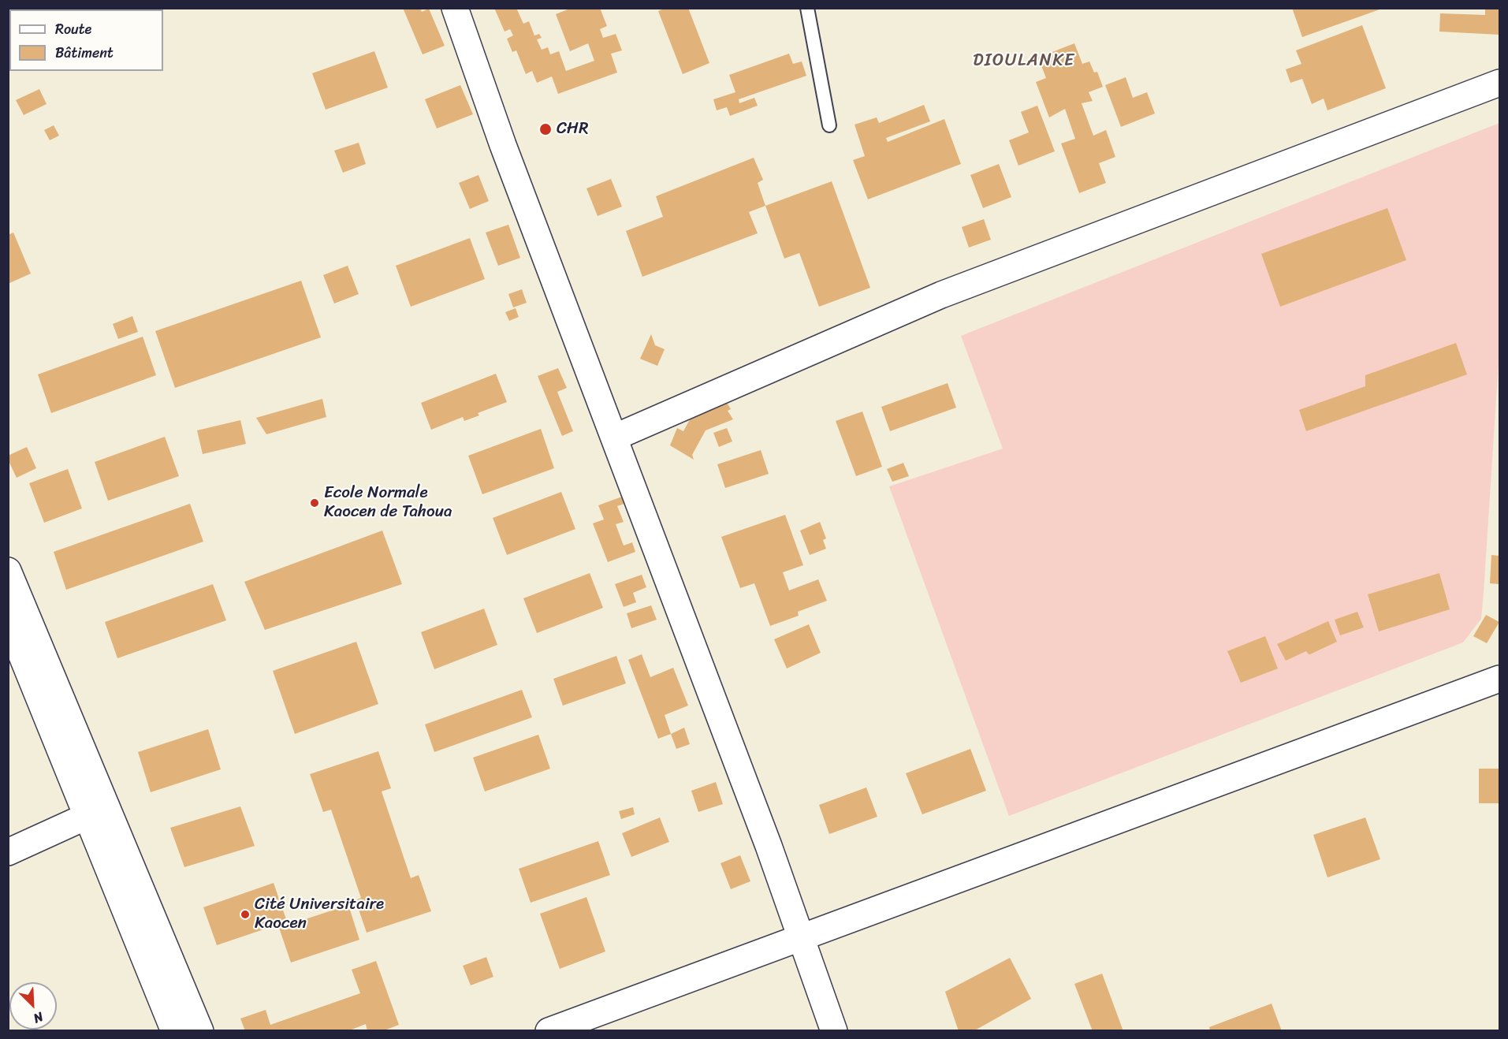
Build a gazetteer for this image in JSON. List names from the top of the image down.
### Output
{
  "districts": ["DIOULANKE"],
  "places": ["CHR", "Ecole Normale Kaocen de Tahoua", "Cité Universitaire Kaocen"],
  "legend": ["Route", "Bâtiment"],
  "north": "bottom right"
}
